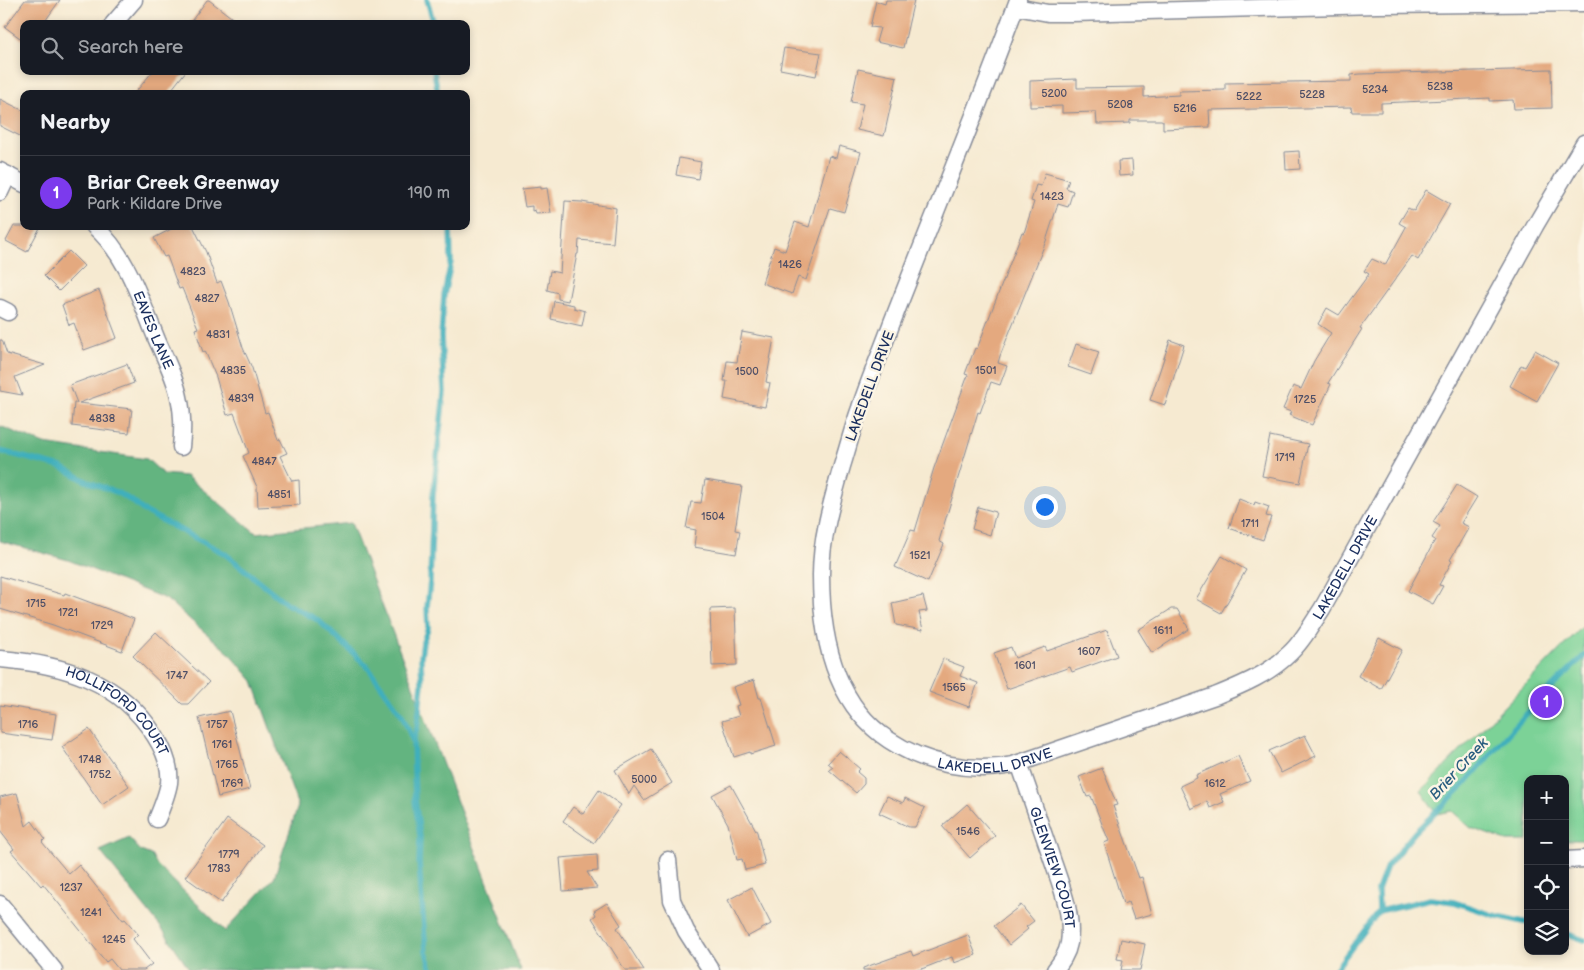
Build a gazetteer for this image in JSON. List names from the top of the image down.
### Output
{
  "streets": {
    "street": [
      "EAVES LANE",
      "LAKEDELL DRIVE",
      "HOLLIFORD COURT",
      "GLENVIEW COURT"
    ]
  },
  "crossings": [
    ["LAKEDELL DRIVE", "GLENVIEW COURT"]
  ],
  "water": ["Brier Creek"],
  "house_numbers": [
    "5238",
    "5234",
    "5200",
    "5228",
    "5222",
    "5208",
    "5216",
    "1423",
    "1426",
    "4823",
    "4827",
    "4831",
    "4835",
    "1501",
    "1500",
    "4839",
    "1725",
    "4838",
    "1719",
    "4847",
    "4851",
    "1504",
    "1711",
    "1521",
    "1715",
    "1721",
    "1729",
    "1611",
    "1607",
    "1601",
    "1747",
    "1565",
    "1716",
    "1757",
    "1761",
    "1748",
    "1765",
    "1752",
    "5000",
    "1769",
    "1612",
    "1546",
    "1779",
    "1783",
    "1237",
    "1241",
    "1245"
  ],
  "page": {
    "search": "Search here",
    "heading": "Nearby",
    "list": [
      {
        "mark": "1",
        "name": "Briar Creek Greenway",
        "note": "Park · Kildare Drive",
        "value": "190 m"
      }
    ],
    "pins": "1",
    "map_buttons": ["+", "−"]
  }
}
